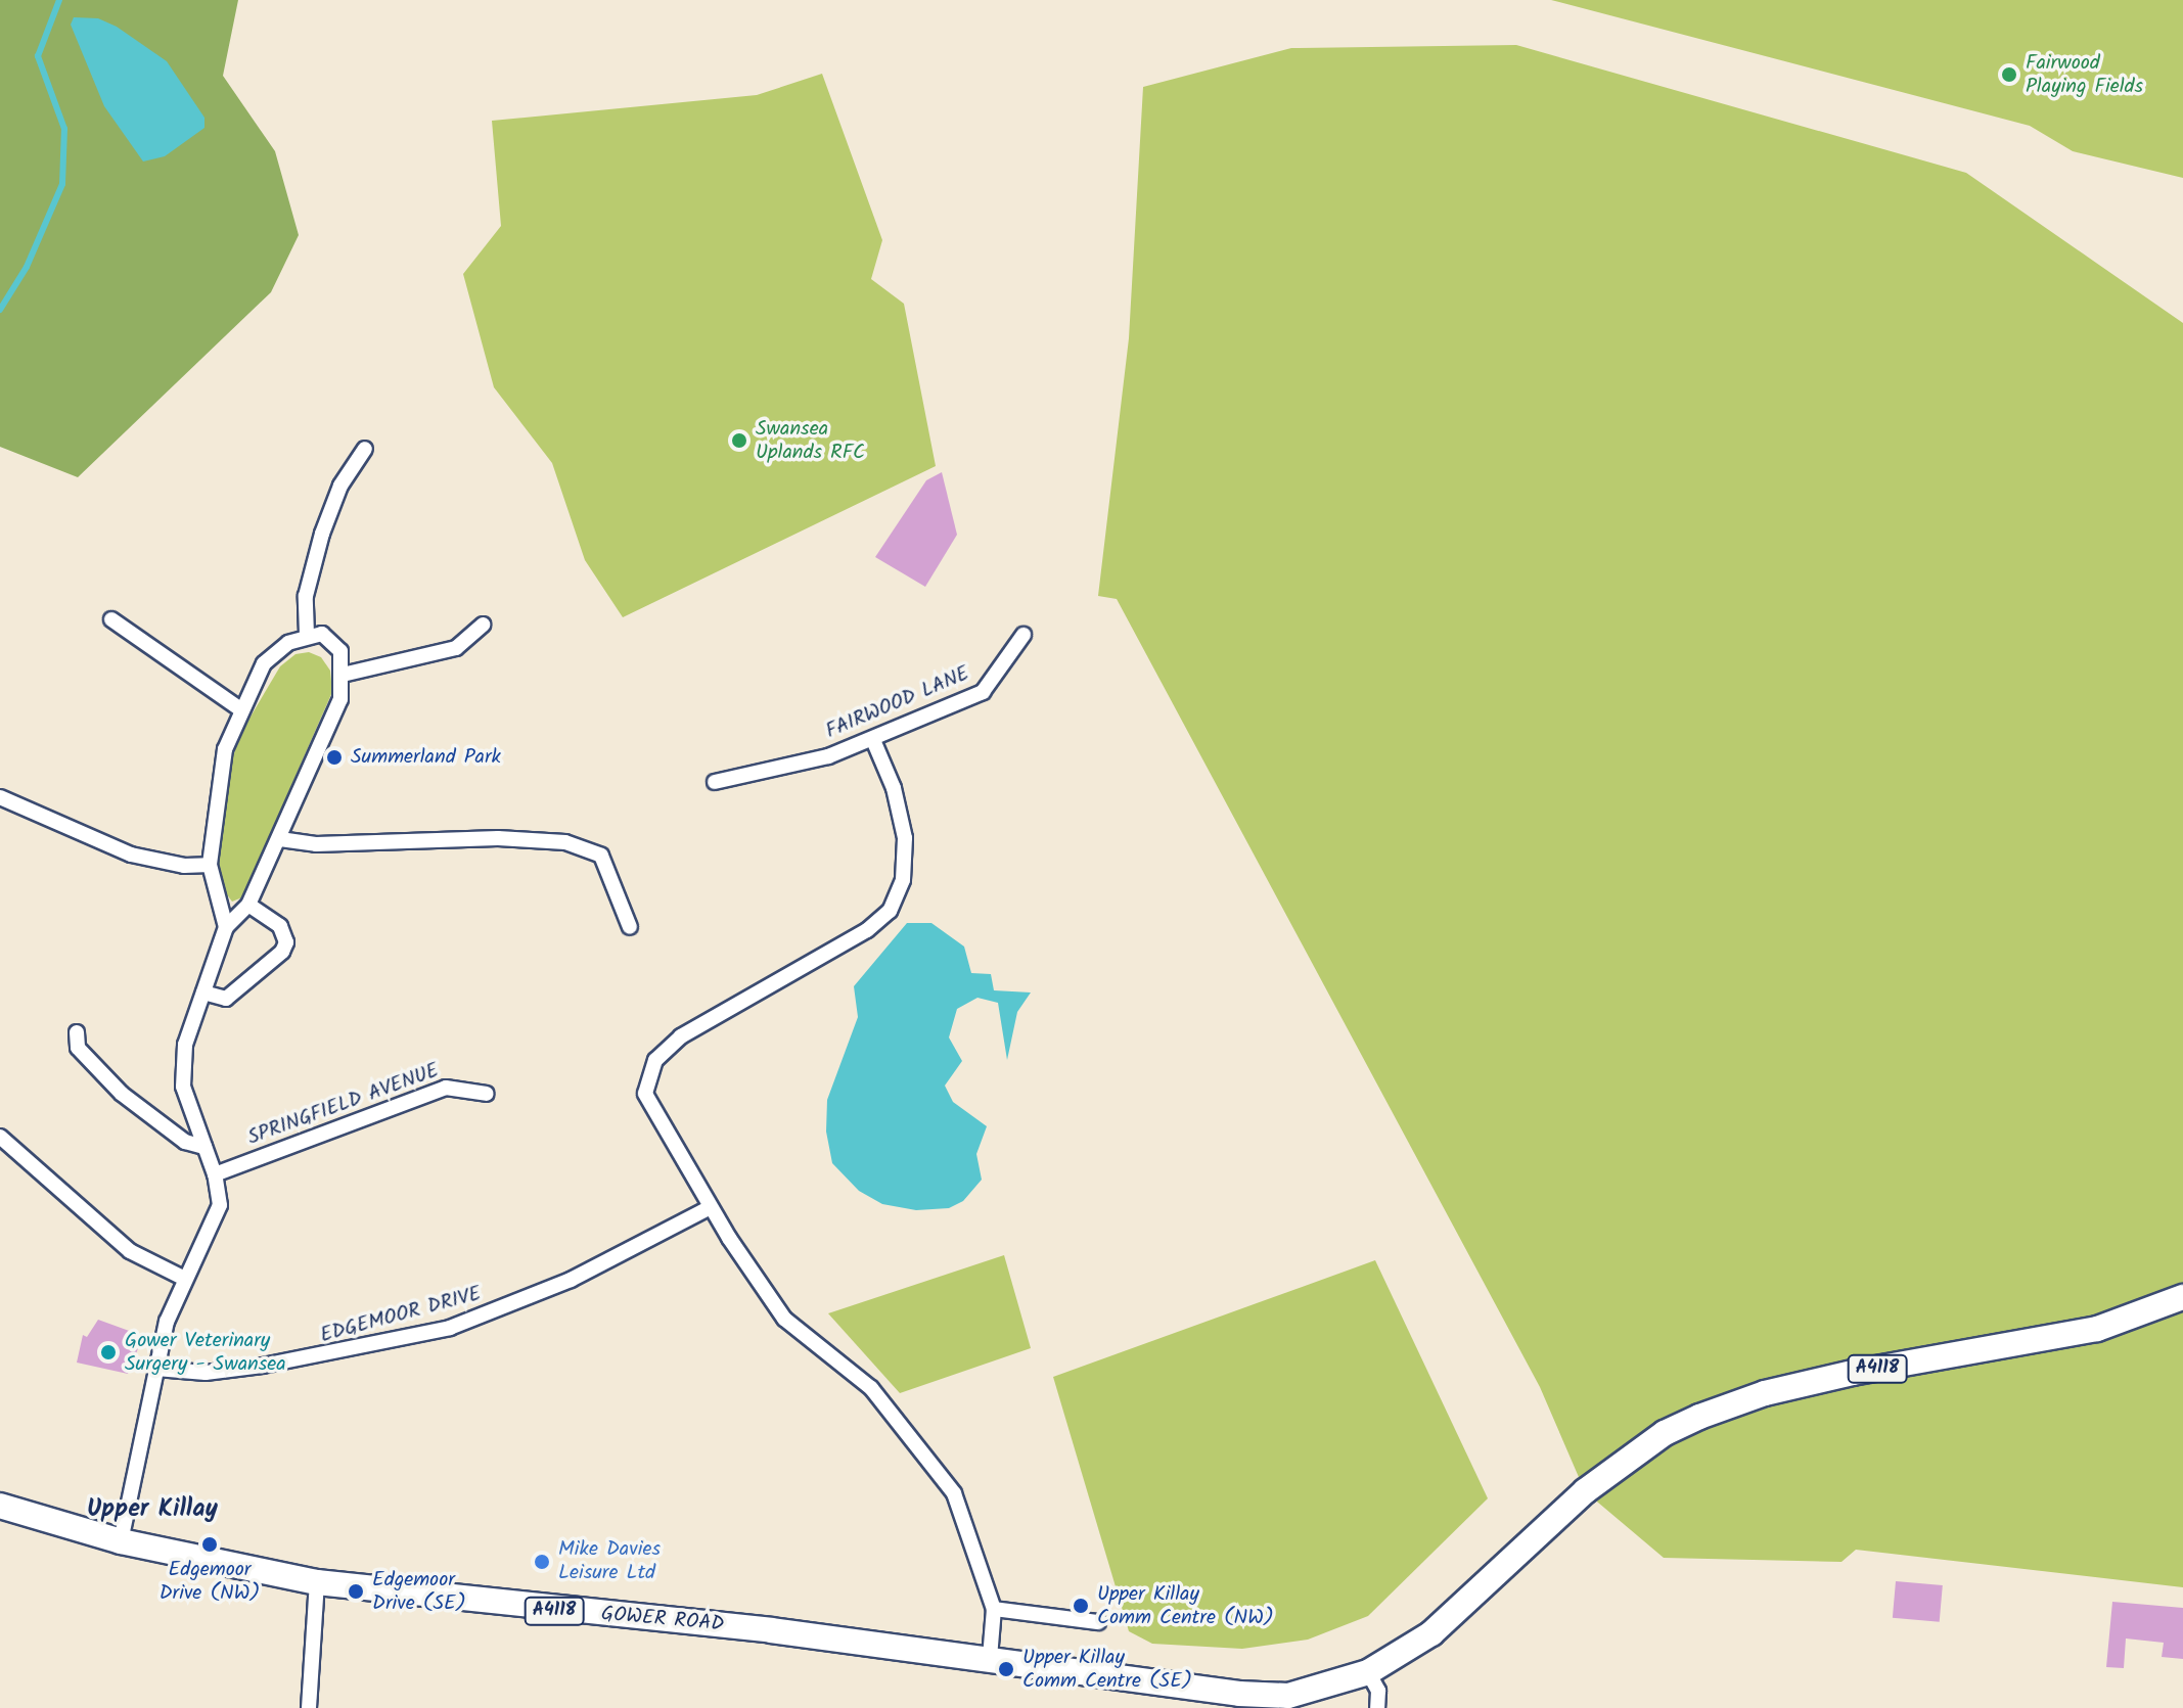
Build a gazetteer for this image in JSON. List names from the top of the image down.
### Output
{
  "streets": {
    "main road": ["A4118", "GOWER ROAD"],
    "street": ["FAIRWOOD LANE", "SPRINGFIELD AVENUE", "EDGEMOOR DRIVE"]
  },
  "crossings": [
    ["A4118", "GOWER ROAD"]
  ],
  "districts": ["Upper Killay"],
  "places": [
    "Fairwood Playing Fields",
    "Swansea Uplands RFC",
    "Summerland Park",
    "Gower Veterinary Surgery - Swansea",
    "Edgemoor Drive (NW)",
    "Mike Davies Leisure Ltd",
    "Edgemoor Drive (SE)",
    "Upper Killay Comm Centre (NW)",
    "Upper Killay Comm Centre (SE)"
  ]
}
